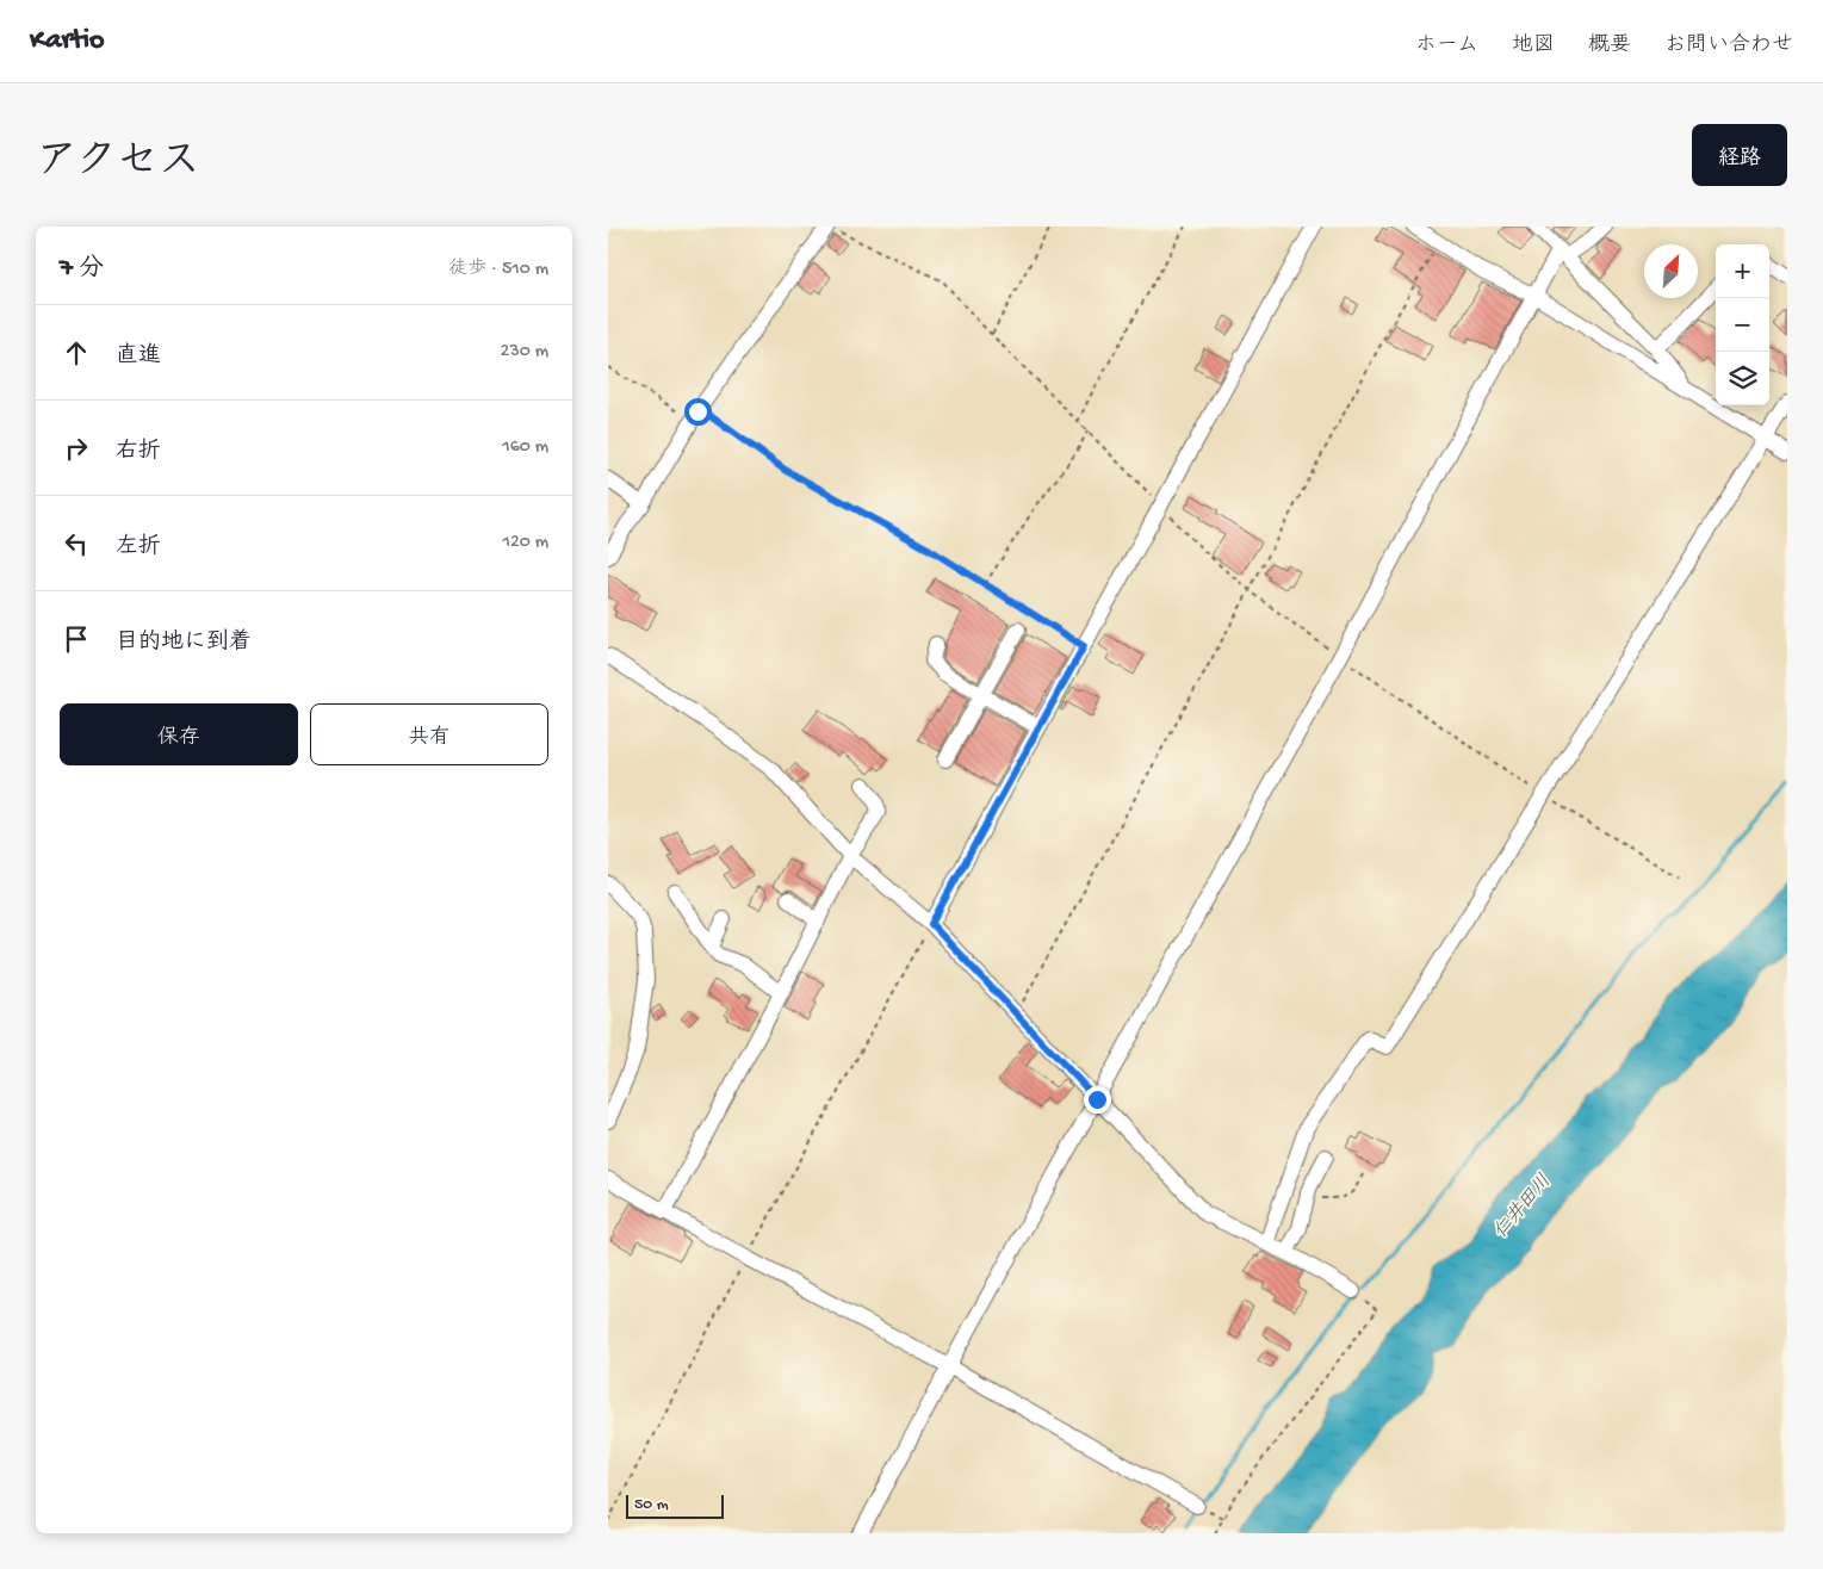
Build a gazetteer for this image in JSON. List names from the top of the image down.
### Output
{
  "water": ["仁井田川"],
  "scale_bar": "50 m",
  "north": "top right",
  "page": {
    "header": "Kartio",
    "nav": [
      "ホーム",
      "地図",
      "概要",
      "お問い合わせ"
    ],
    "title": "アクセス",
    "buttons": [
      "経路",
      ["保存", "共有"]
    ],
    "heading": ["7 分", "徒歩 · 510 m"],
    "map_buttons": ["+", "−"],
    "list": [
      ["直進", "230 m"],
      ["右折", "160 m"],
      ["左折", "120 m"],
      "目的地に到着"
    ],
    "scale": "50 m"
  }
}
